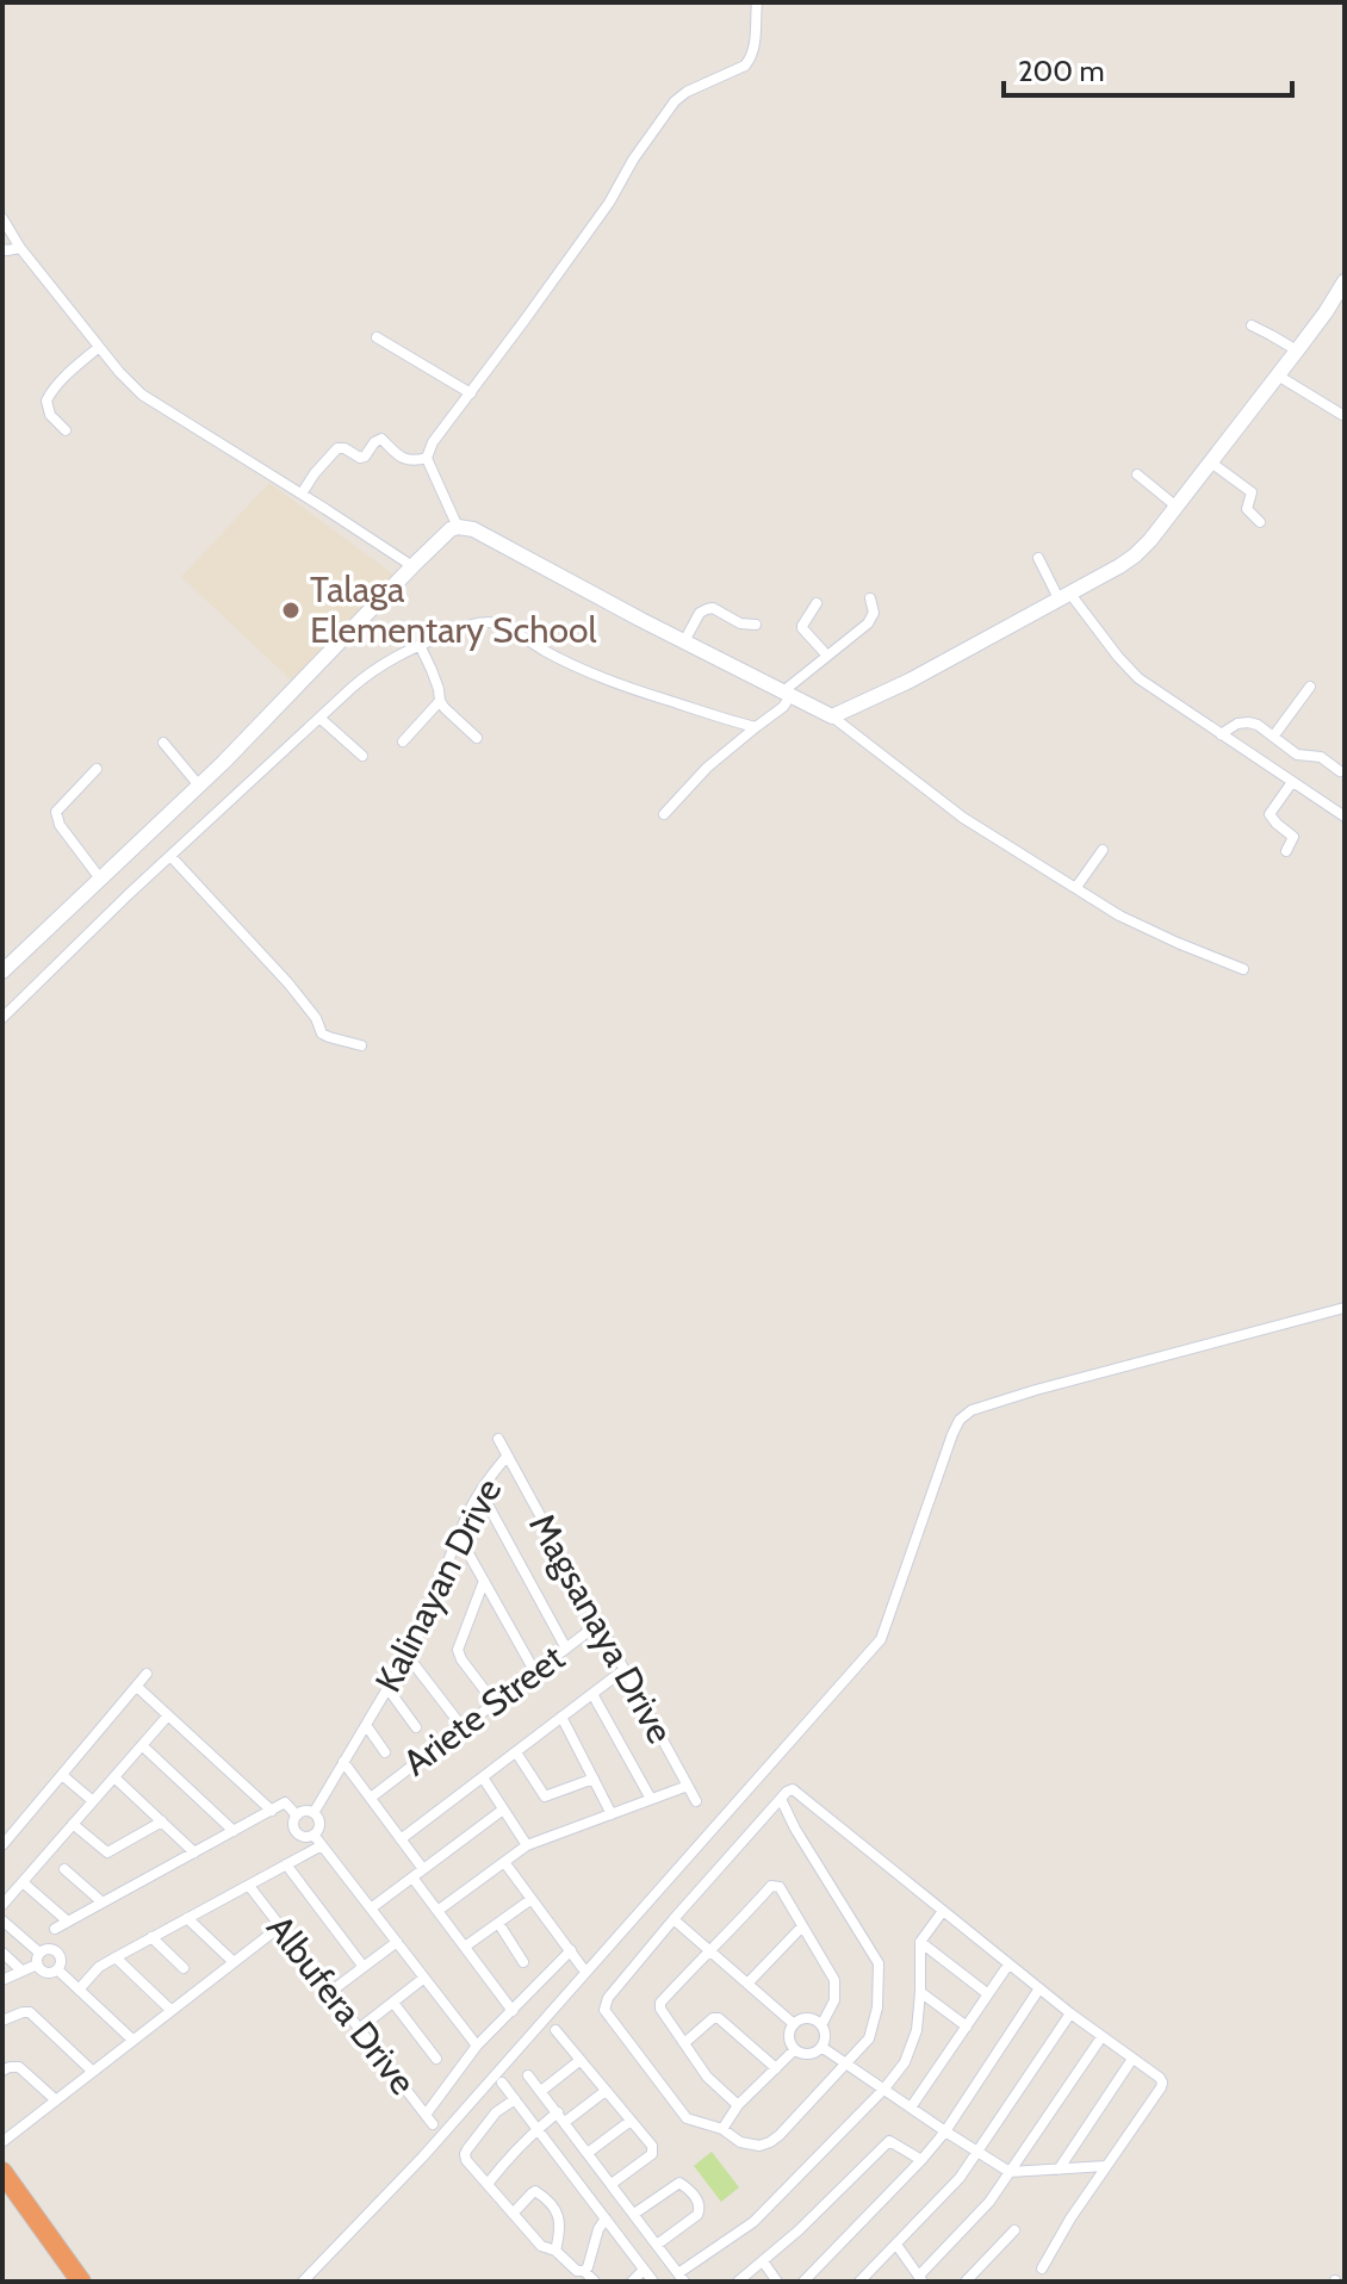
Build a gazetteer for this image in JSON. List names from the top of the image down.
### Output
{
  "streets": {
    "street": [
      "Kalinayan Drive",
      "Magsanaya Drive",
      "Ariete Street",
      "Albufera Drive"
    ]
  },
  "crossings": [
    ["Kalinayan Drive", "Magsanaya Drive"],
    ["Magsanaya Drive", "Ariete Street"]
  ],
  "places": ["Talaga Elementary School"],
  "scale_bar": "200 m"
}
